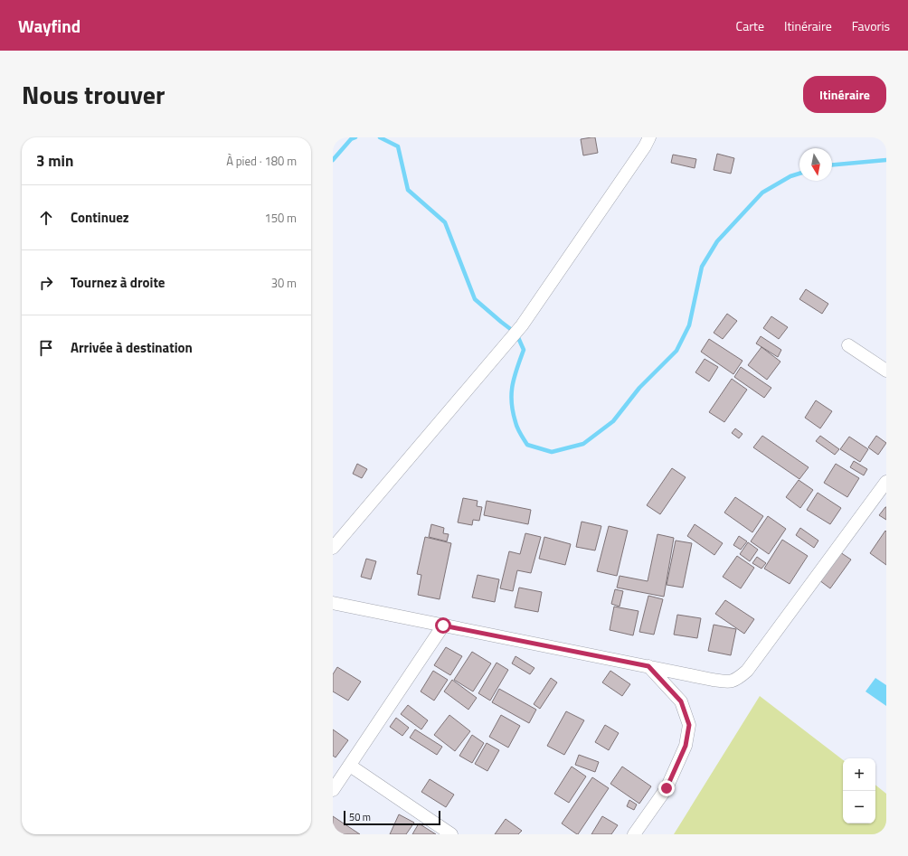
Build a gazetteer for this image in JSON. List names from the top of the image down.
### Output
{
  "scale_bar": "50 m",
  "north": "bottom",
  "page": {
    "header": "Wayfind",
    "nav": ["Carte", "Itinéraire", "Favoris"],
    "title": "Nous trouver",
    "buttons": "Itinéraire",
    "heading": ["3 min", "À pied · 180 m"],
    "list": [
      ["Continuez", "150 m"],
      ["Tournez à droite", "30 m"],
      "Arrivée à destination"
    ],
    "map_buttons": ["+", "−"],
    "scale": "50 m"
  }
}
